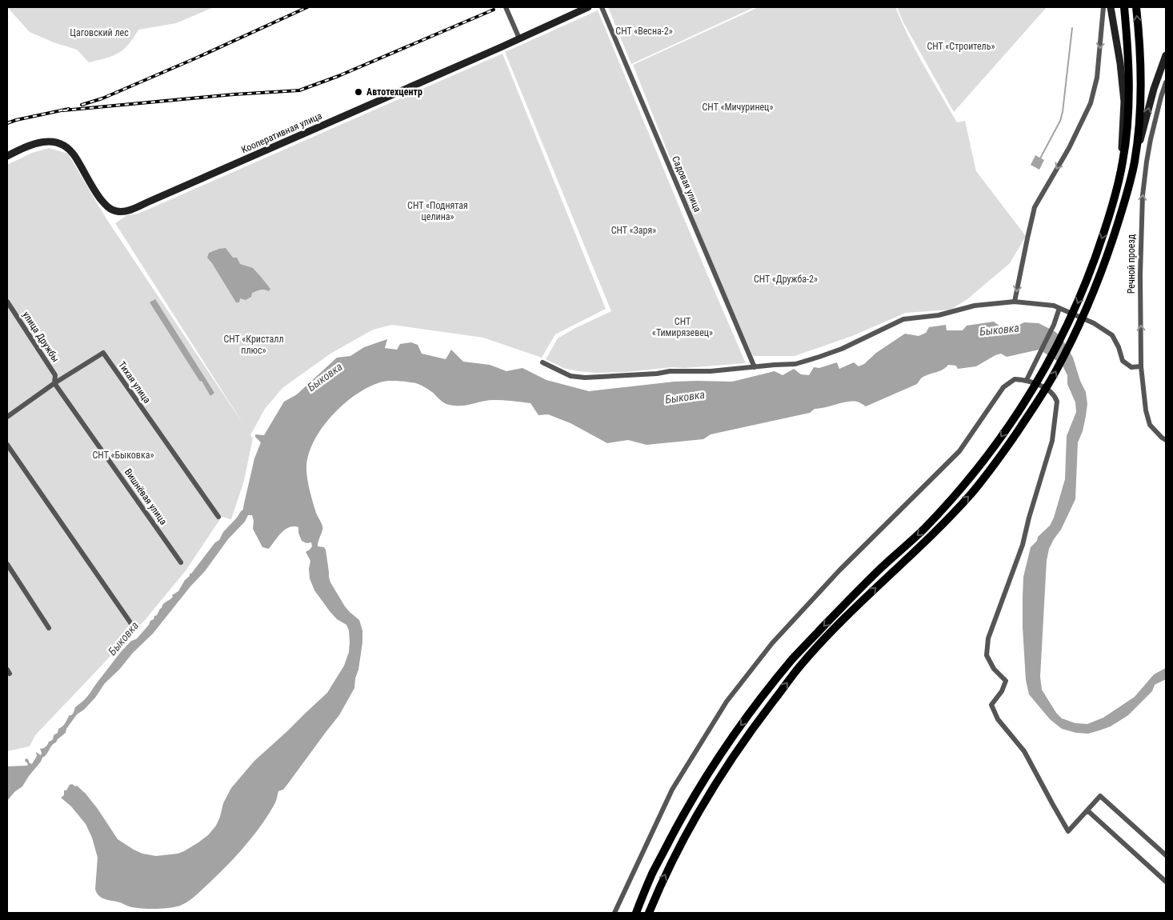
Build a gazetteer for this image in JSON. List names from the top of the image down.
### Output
{
  "streets": {
    "main road": ["Кооперативная улица"],
    "street": [
      "Садовая улица",
      "Речной проезд",
      "улица Дружбы",
      "Тихая улица",
      "Вишнёвая улица"
    ]
  },
  "crossings": [
    ["улица Дружбы", "Тихая улица"],
    ["улица Дружбы", "Вишнёвая улица"],
    ["Тихая улица", "Вишнёвая улица"]
  ],
  "one_way": ["Речной проезд"],
  "water": ["Быковка"],
  "parks": [
    "СНТ «Весна-2»",
    "Цаговский лес",
    "СНТ «Строитель»",
    "СНТ «Мичуринец»",
    "СНТ «Поднятая целина»",
    "СНТ «Заря»",
    "СНТ «Дружба-2»",
    "СНТ «Тимирязевец»",
    "СНТ «Кристалл плюс»",
    "СНТ «Быковка»"
  ],
  "places": ["Автотехцентр"]
}
